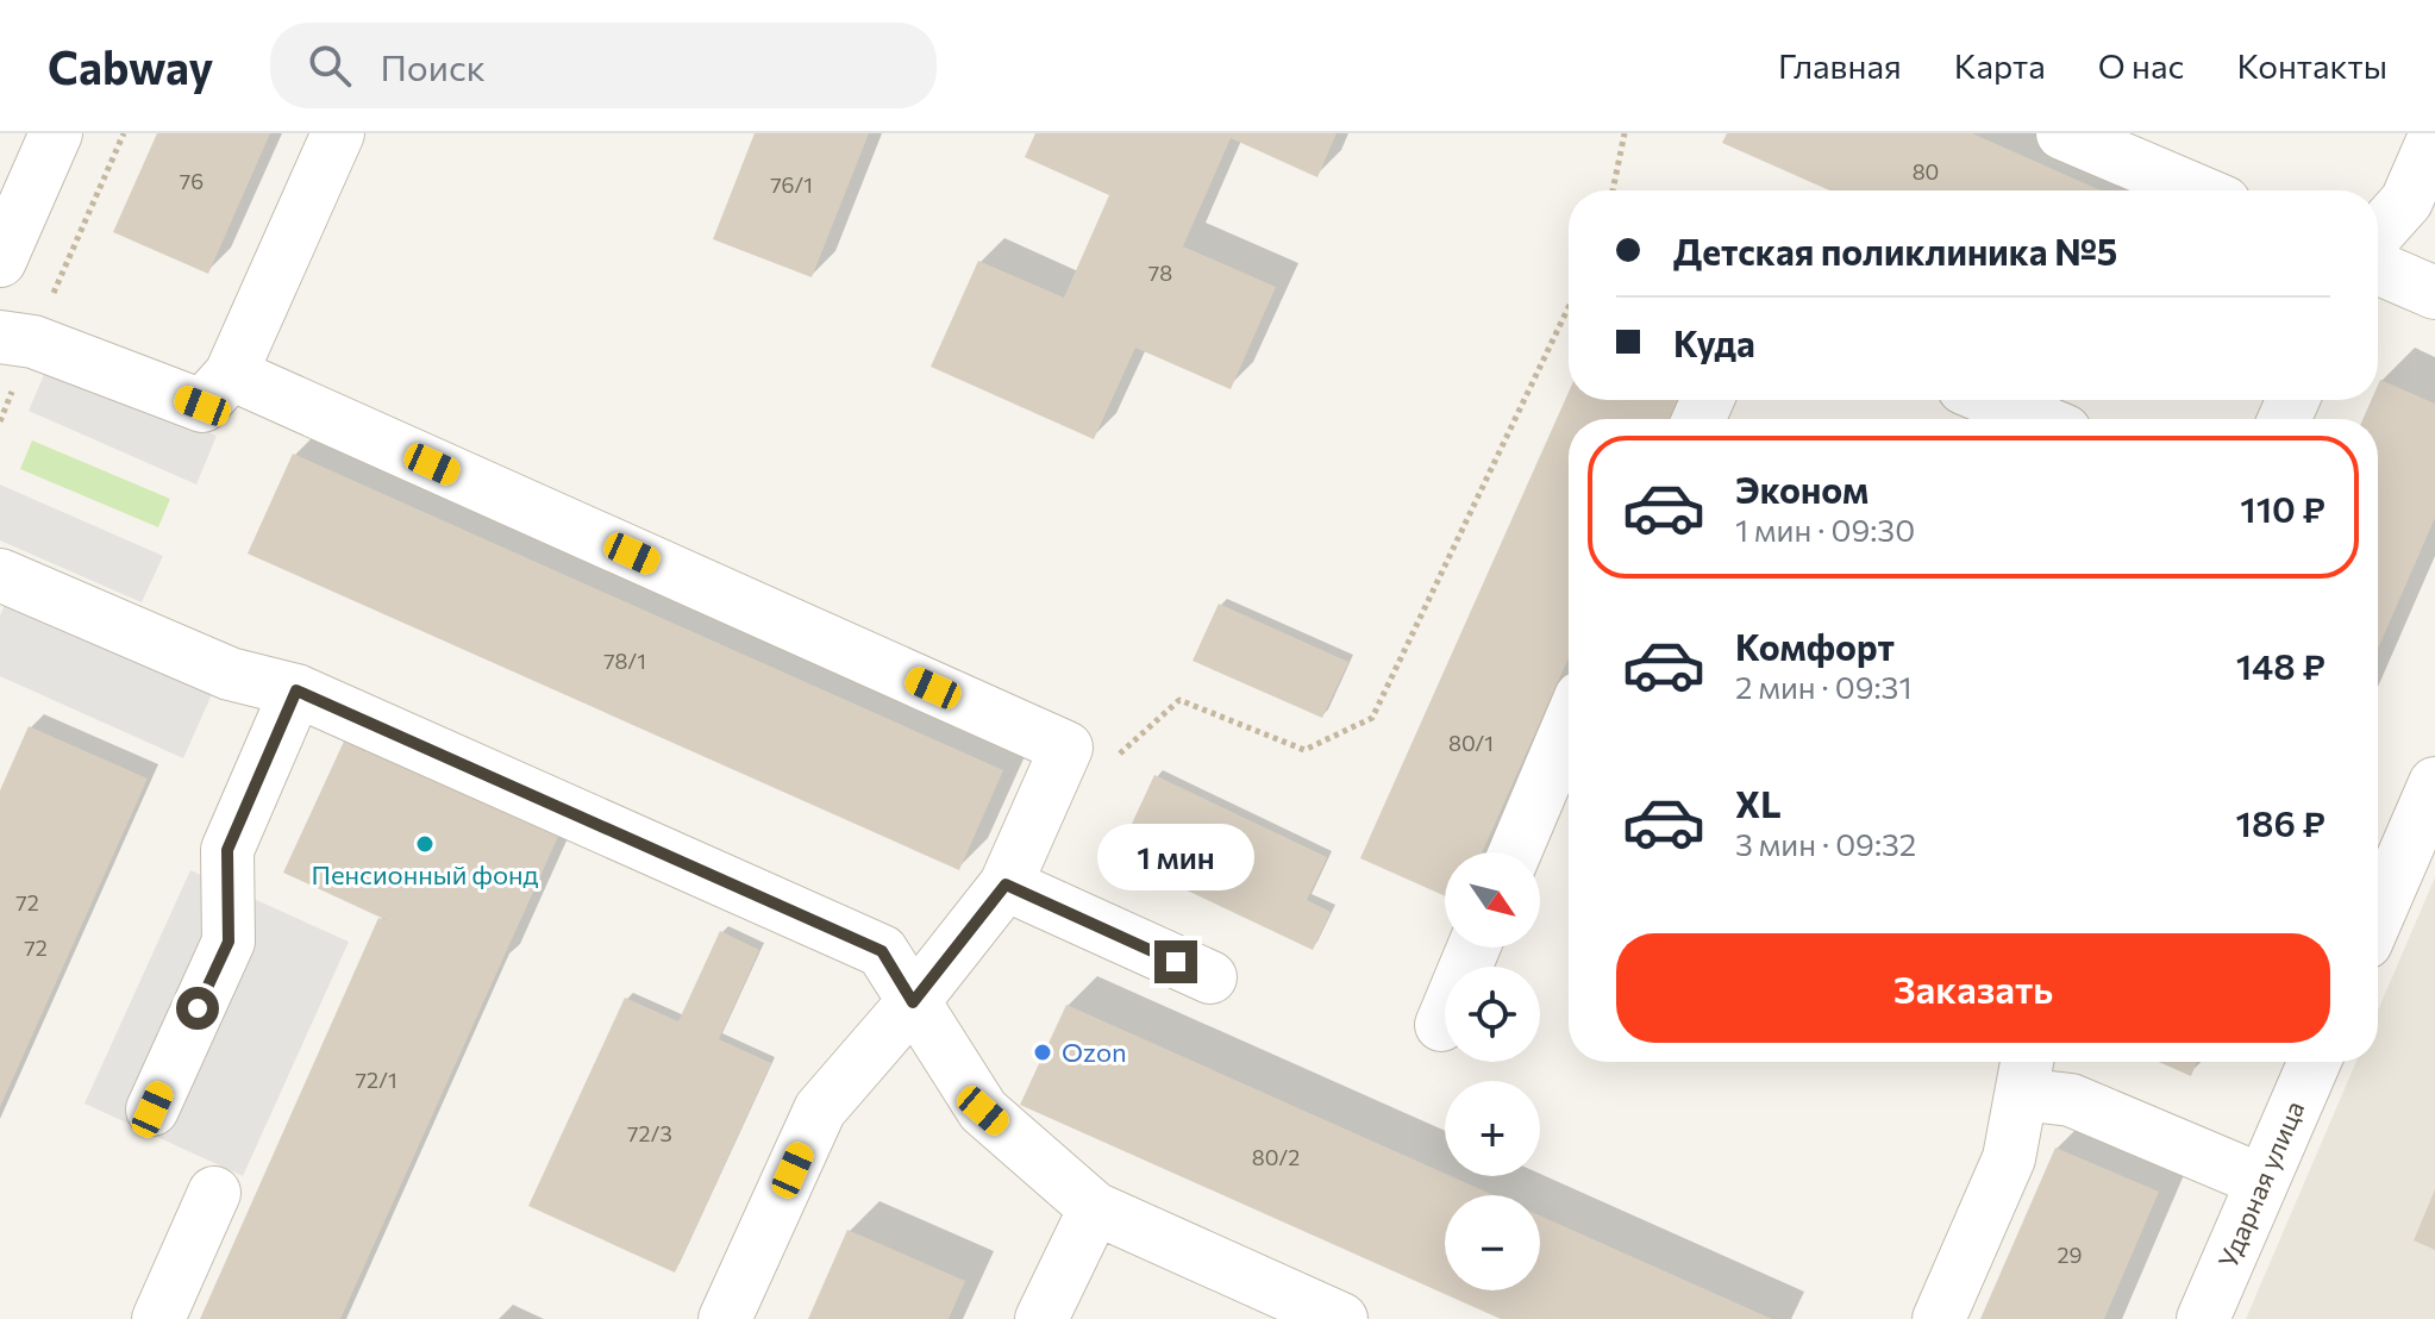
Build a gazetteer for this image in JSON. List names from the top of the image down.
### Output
{
  "streets": {
    "street": ["Ударная улица"]
  },
  "places": ["Пенсионный фонд", "Ozon"],
  "house_numbers": [
    "80",
    "76",
    "76/1",
    "78",
    "78/1",
    "80/1",
    "72",
    "72",
    "72/1",
    "72/3",
    "80/2",
    "29"
  ],
  "north": "bottom right",
  "page": {
    "header": "Cabway",
    "search": "Поиск",
    "nav": [
      "Главная",
      "Карта",
      "О нас",
      "Контакты"
    ],
    "banner": ["Детская поликлиника №5", "Куда"],
    "list": [
      {
        "name": "Эконом",
        "note": "1 мин · 09:30",
        "value": "110 ₽"
      },
      {
        "name": "Комфорт",
        "note": "2 мин · 09:31",
        "value": "148 ₽"
      },
      {
        "name": "XL",
        "note": "3 мин · 09:32",
        "value": "186 ₽"
      }
    ],
    "bubble": "1 мин",
    "map_buttons": ["+", "−"],
    "buttons": "Заказать"
  }
}
